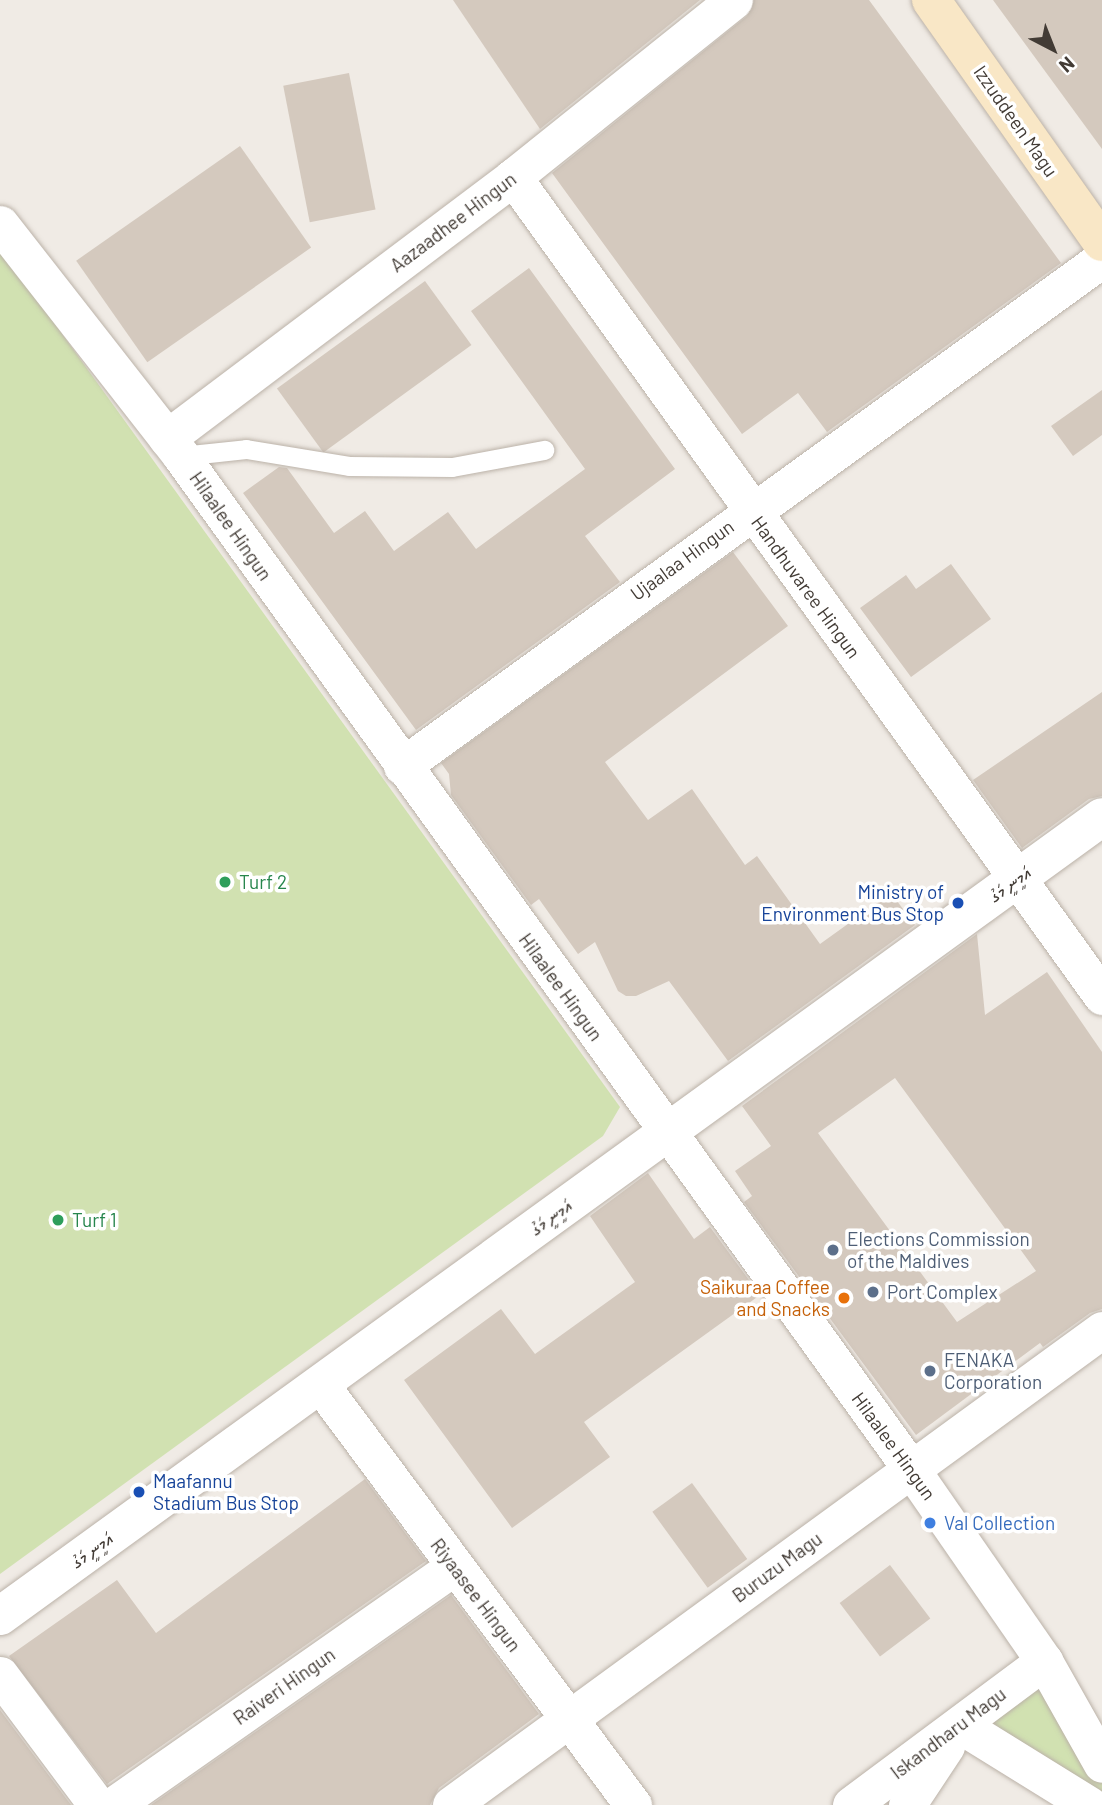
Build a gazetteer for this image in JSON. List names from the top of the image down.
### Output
{
  "streets": {
    "main road": ["Izzuddeen Magu"],
    "street": [
      "Aazaadhee Hingun",
      "Hilaalee Hingun",
      "Ujaalaa Hingun",
      "Handhuvaree Hingun",
      "އަމީނީ މަގު",
      "Buruzu Magu",
      "Riyaasee Hingun",
      "Raiveri Hingun",
      "Iskandharu Magu"
    ]
  },
  "crossings": [
    ["Aazaadhee Hingun", "Hilaalee Hingun"],
    ["Aazaadhee Hingun", "Handhuvaree Hingun"],
    ["Hilaalee Hingun", "Ujaalaa Hingun"],
    ["Hilaalee Hingun", "އަމީނީ މަގު"],
    ["Hilaalee Hingun", "Buruzu Magu"],
    ["Hilaalee Hingun", "Iskandharu Magu"],
    ["Ujaalaa Hingun", "Handhuvaree Hingun"],
    ["Handhuvaree Hingun", "އަމީނީ މަގު"],
    ["އަމީނީ މަގު", "Riyaasee Hingun"],
    ["Buruzu Magu", "Riyaasee Hingun"],
    ["Riyaasee Hingun", "Raiveri Hingun"]
  ],
  "places": [
    "Turf 2",
    "Ministry of Environment Bus Stop",
    "Turf 1",
    "Elections Commission of the Maldives",
    "Port Complex",
    "Saikuraa Coffee and Snacks",
    "FENAKA Corporation",
    "Maafannu Stadium Bus Stop",
    "Val Collection"
  ],
  "north": "bottom right"
}
